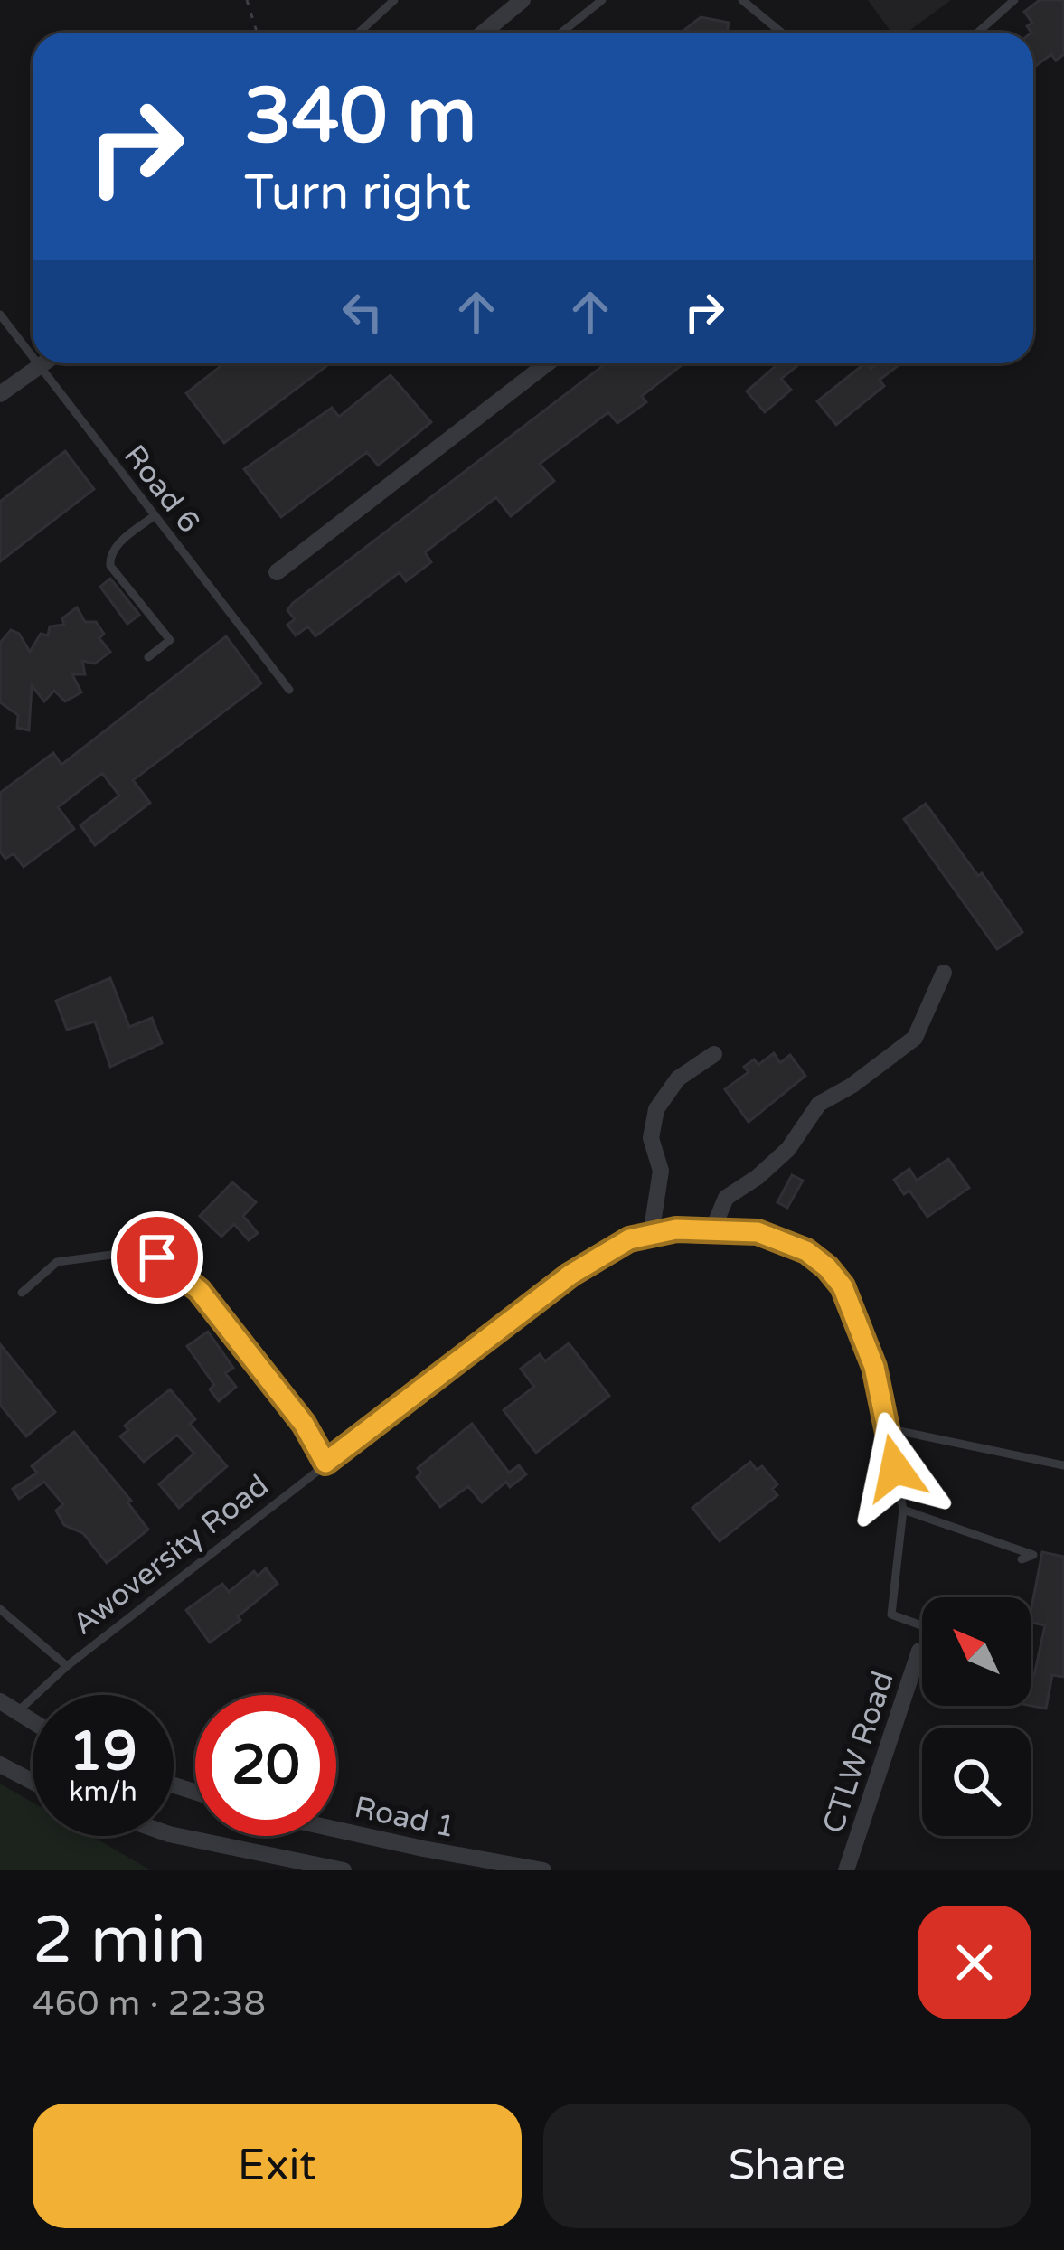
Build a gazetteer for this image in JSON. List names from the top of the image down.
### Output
{
  "streets": {
    "street": ["CTLW Road", "Road 1"],
    "lane": ["Road 6", "Awoversity Road"]
  },
  "north": "top left",
  "page": {
    "turn": ["340 m", "Turn right"],
    "speed": "19 km/h",
    "limit": "20",
    "heading": ["2 min", "460 m · 22:38"],
    "buttons": ["Exit", "Share"]
  }
}
